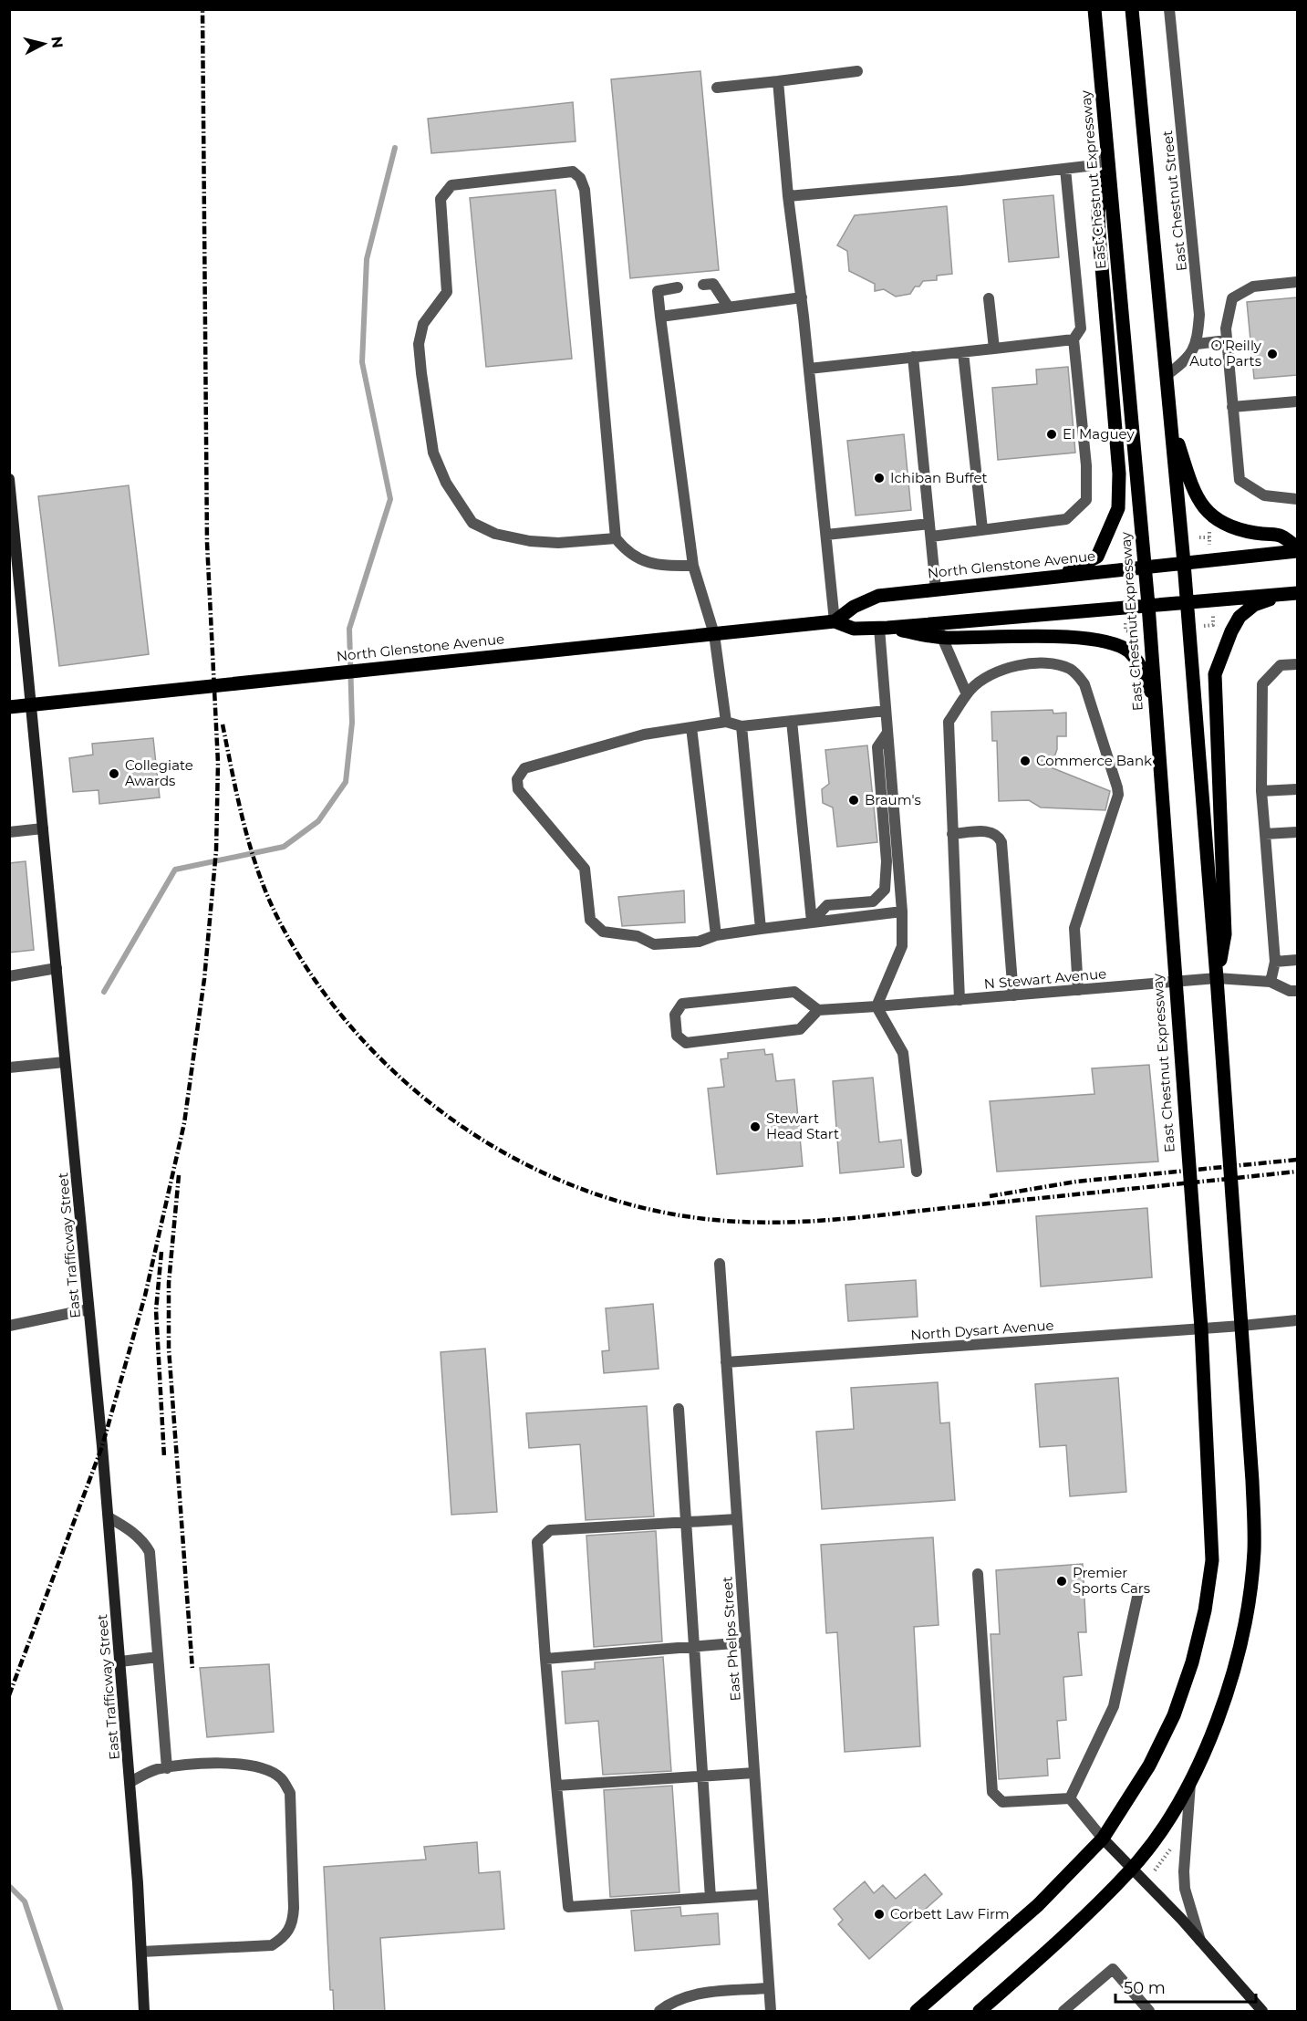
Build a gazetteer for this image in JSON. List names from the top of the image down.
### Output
{
  "streets": {
    "main road": ["East Chestnut Expressway", "North Glenstone Avenue", "East Trafficway Street"],
    "street": [
      "East Chestnut Street",
      "N Stewart Avenue",
      "North Dysart Avenue",
      "East Phelps Street"
    ]
  },
  "crossings": [
    ["East Chestnut Expressway", "North Glenstone Avenue"],
    ["East Chestnut Expressway", "N Stewart Avenue"],
    ["East Chestnut Expressway", "North Dysart Avenue"],
    ["North Dysart Avenue", "East Phelps Street"]
  ],
  "places": [
    "O'Reilly Auto Parts",
    "El Maguey",
    "Ichiban Buffet",
    "Commerce Bank",
    "Collegiate Awards",
    "Braum's",
    "Stewart Head Start",
    "Premier Sports Cars",
    "Corbett Law Firm"
  ],
  "scale_bar": "50 m",
  "north": "right"
}
